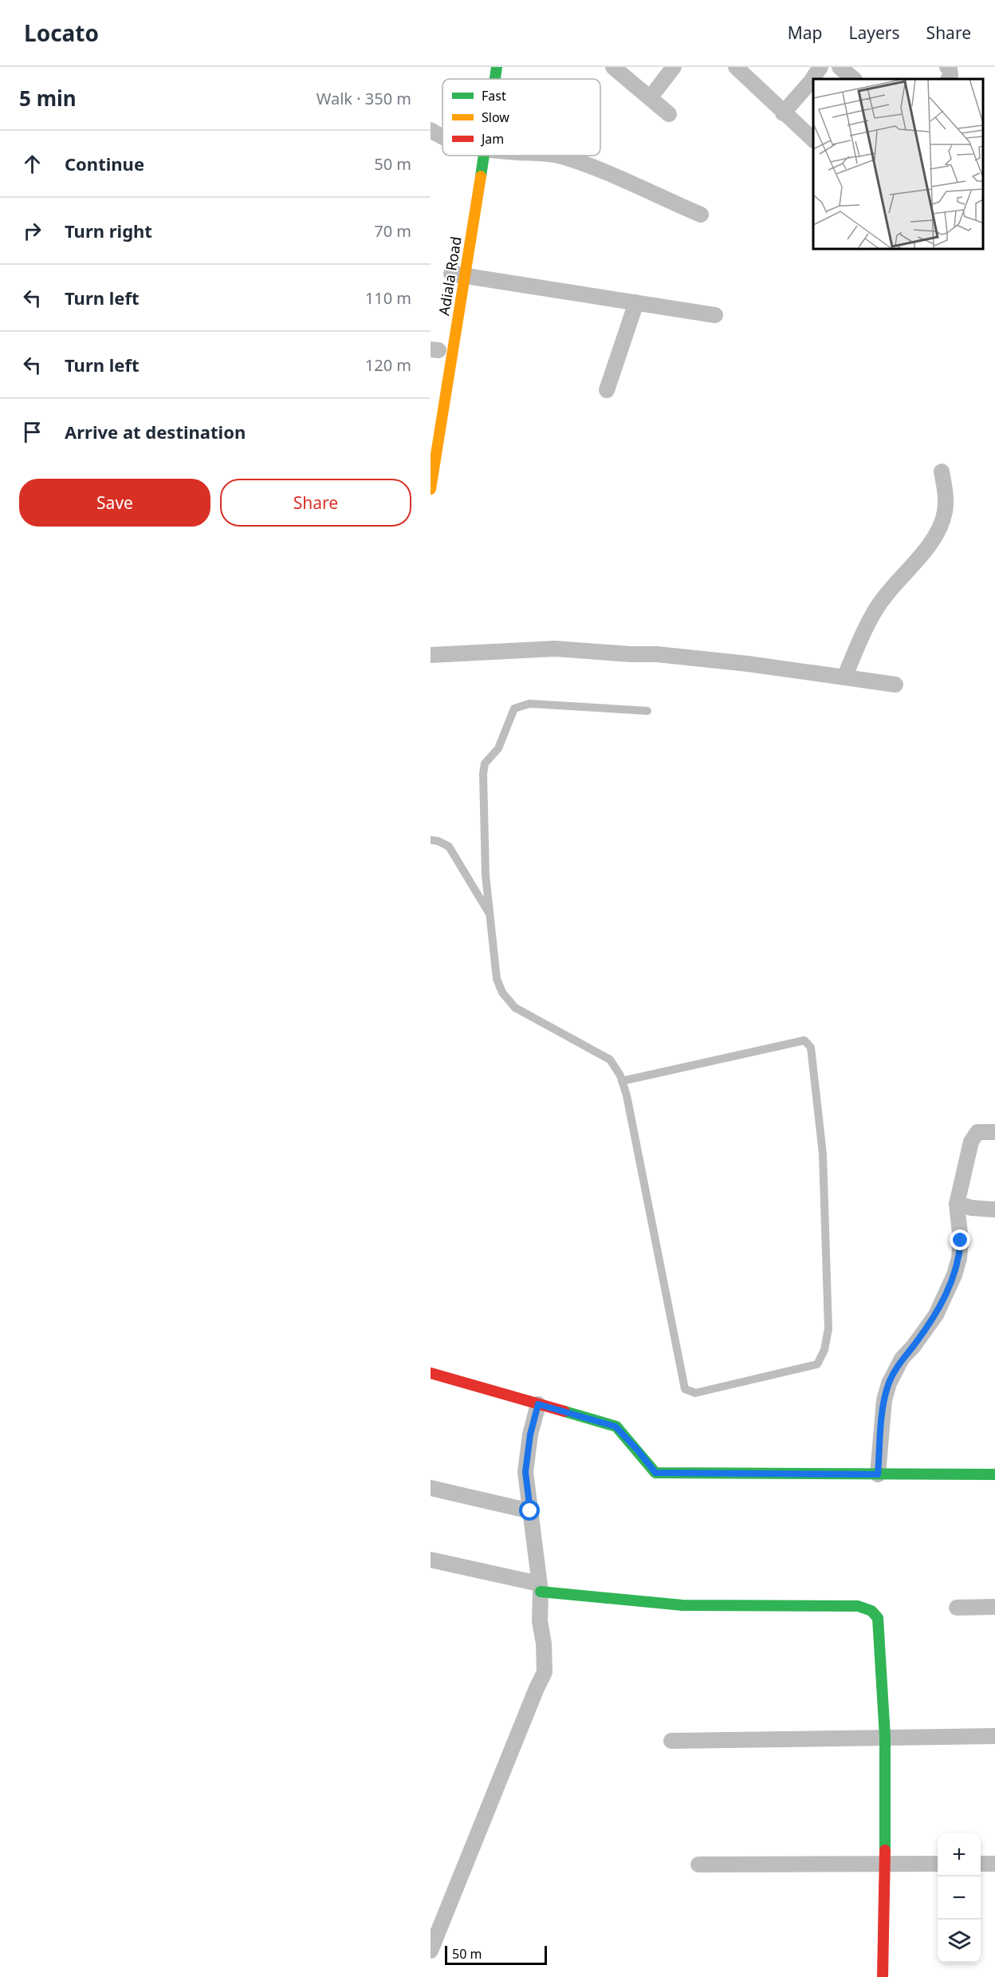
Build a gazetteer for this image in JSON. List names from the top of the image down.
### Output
{
  "streets": {
    "street": ["Adiala Road"]
  },
  "legend": ["Fast", "Slow", "Jam"],
  "scale_bar": "50 m",
  "page": {
    "header": "Locato",
    "nav": ["Map", "Layers", "Share"],
    "heading": ["5 min", "Walk · 350 m"],
    "list": [
      ["Continue", "50 m"],
      ["Turn right", "70 m"],
      ["Turn left", "110 m"],
      ["Turn left", "120 m"],
      "Arrive at destination"
    ],
    "buttons": ["Save", "Share"],
    "map_buttons": ["+", "−"],
    "scale": "50 m"
  }
}
